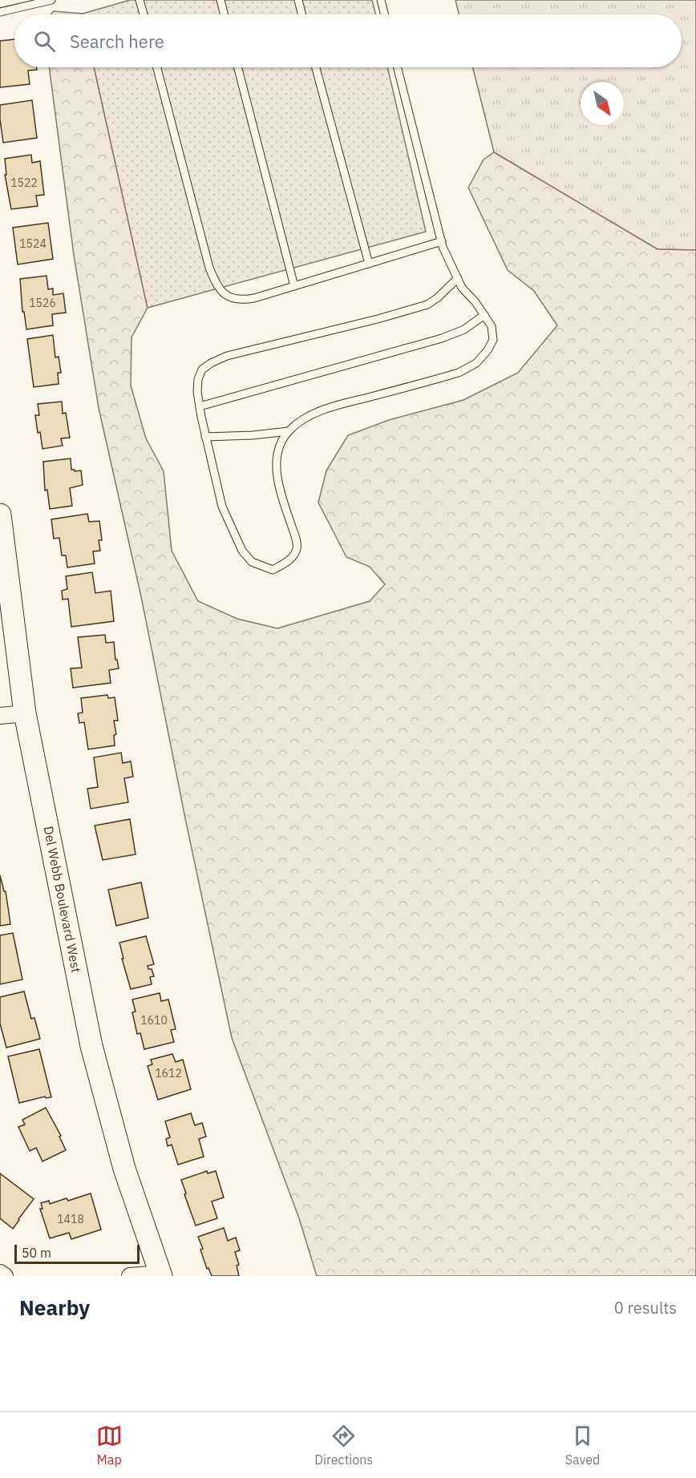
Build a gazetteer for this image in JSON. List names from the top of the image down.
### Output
{
  "streets": {
    "street": ["Del Webb Boulevard West"]
  },
  "house_numbers": [
    "1522",
    "1524",
    "1526",
    "1610",
    "1612",
    "1418"
  ],
  "scale_bar": "50 m",
  "north": "bottom right",
  "page": {
    "search": "Search here",
    "scale": "50 m",
    "heading": ["Nearby", "0 results"],
    "nav": ["Map", "Directions", "Saved"]
  }
}
